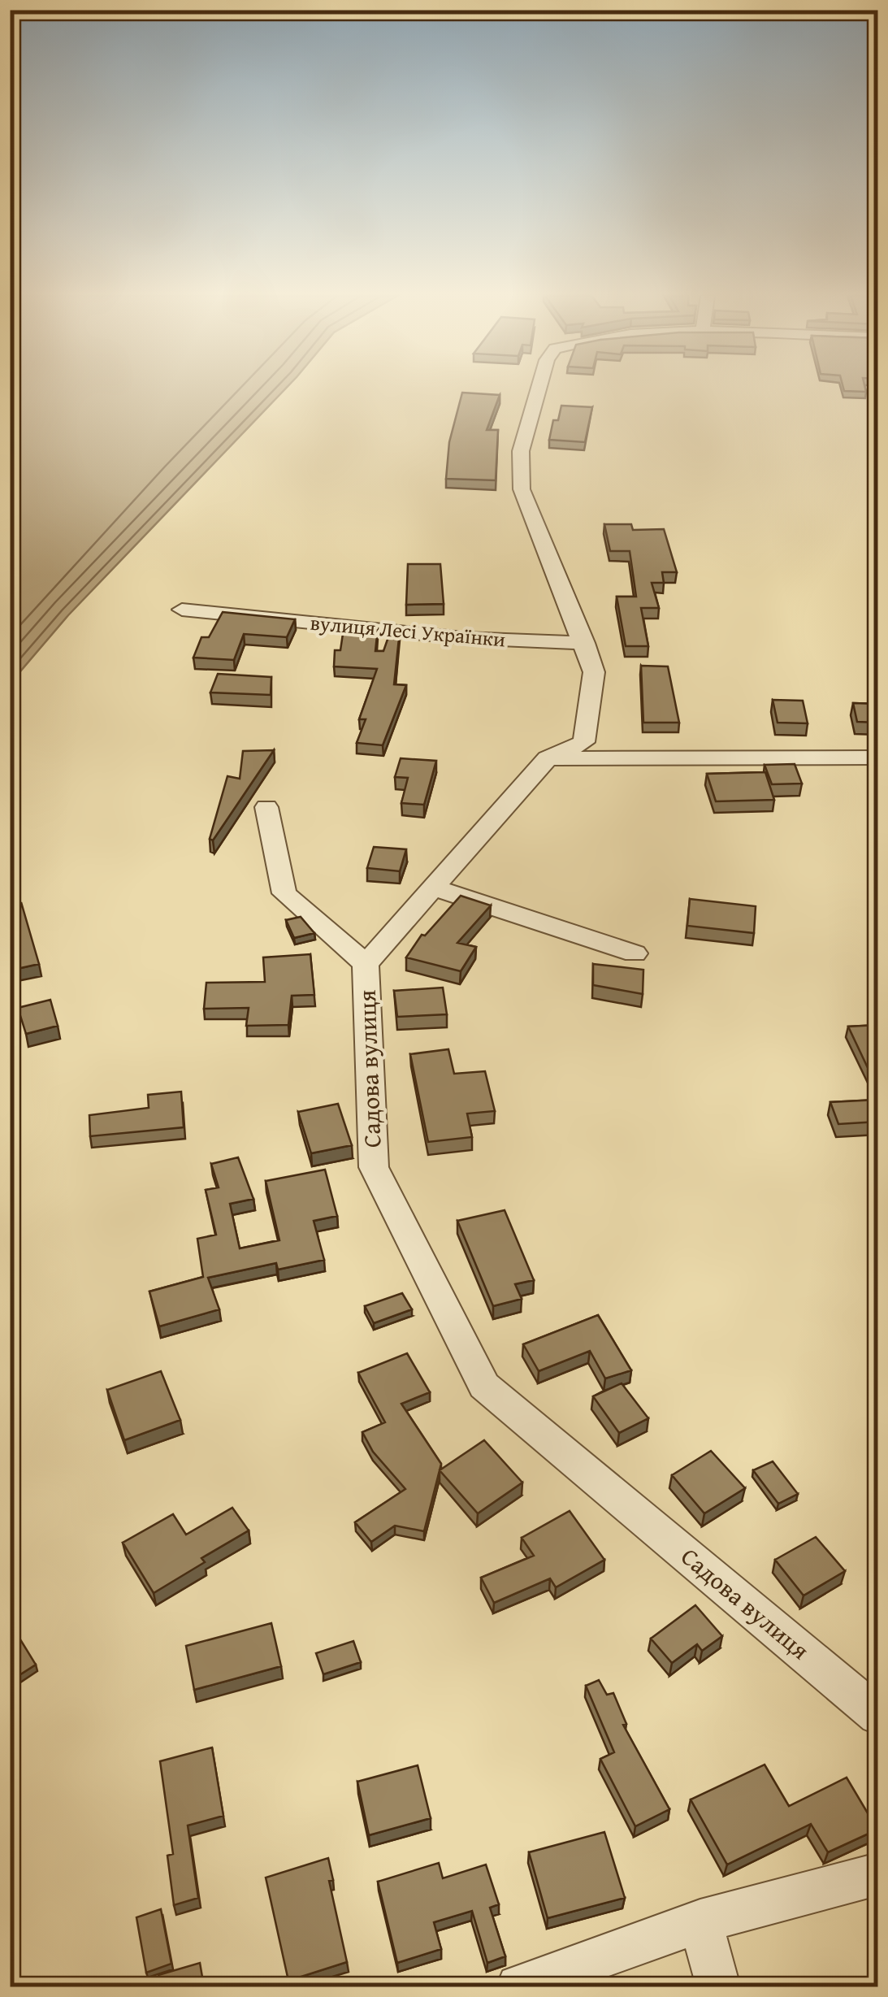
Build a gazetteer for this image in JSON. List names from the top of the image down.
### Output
{
  "streets": {
    "street": ["вулиця Лесі Українки", "Садова вулиця"]
  }
}
